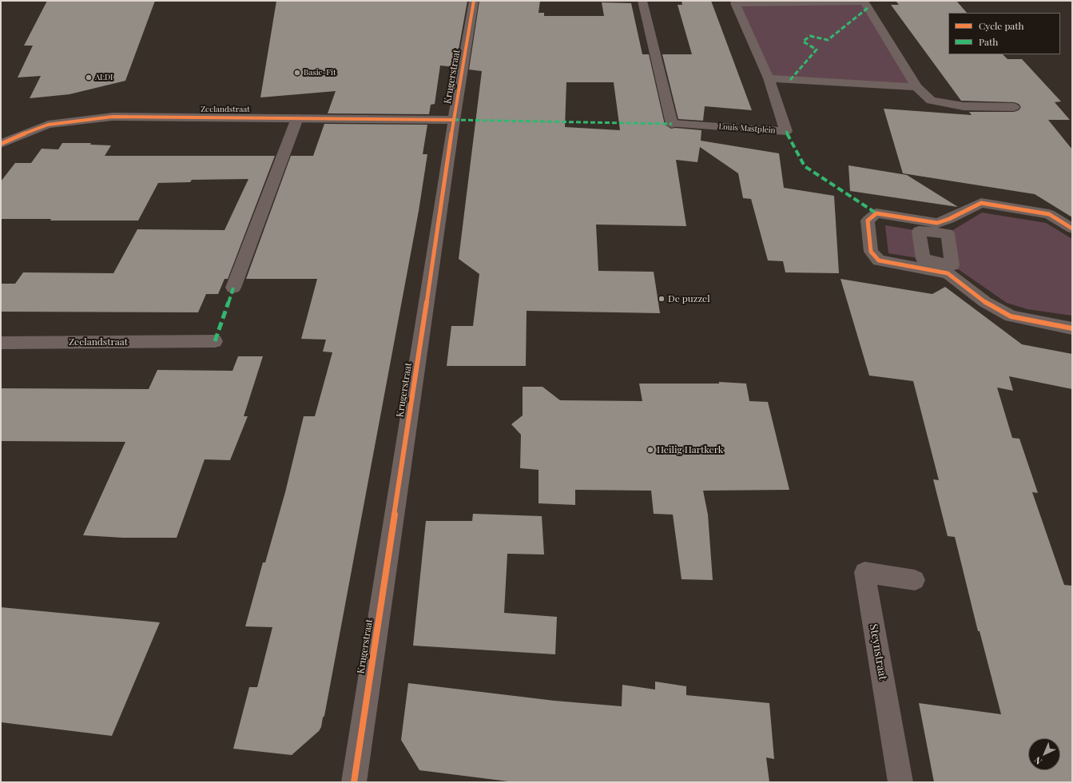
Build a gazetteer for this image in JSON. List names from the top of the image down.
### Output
{
  "streets": {
    "street": [
      "Krugerstraat",
      "Zeelandstraat",
      "Louis Mastplein",
      "Steynstraat"
    ]
  },
  "crossings": [
    ["Krugerstraat", "Zeelandstraat"]
  ],
  "places": [
    "Basic-Fit",
    "ALDI",
    "De puzzel",
    "Heilig Hartkerk"
  ],
  "legend": ["Cycle path", "Path"],
  "north": "bottom left"
}
